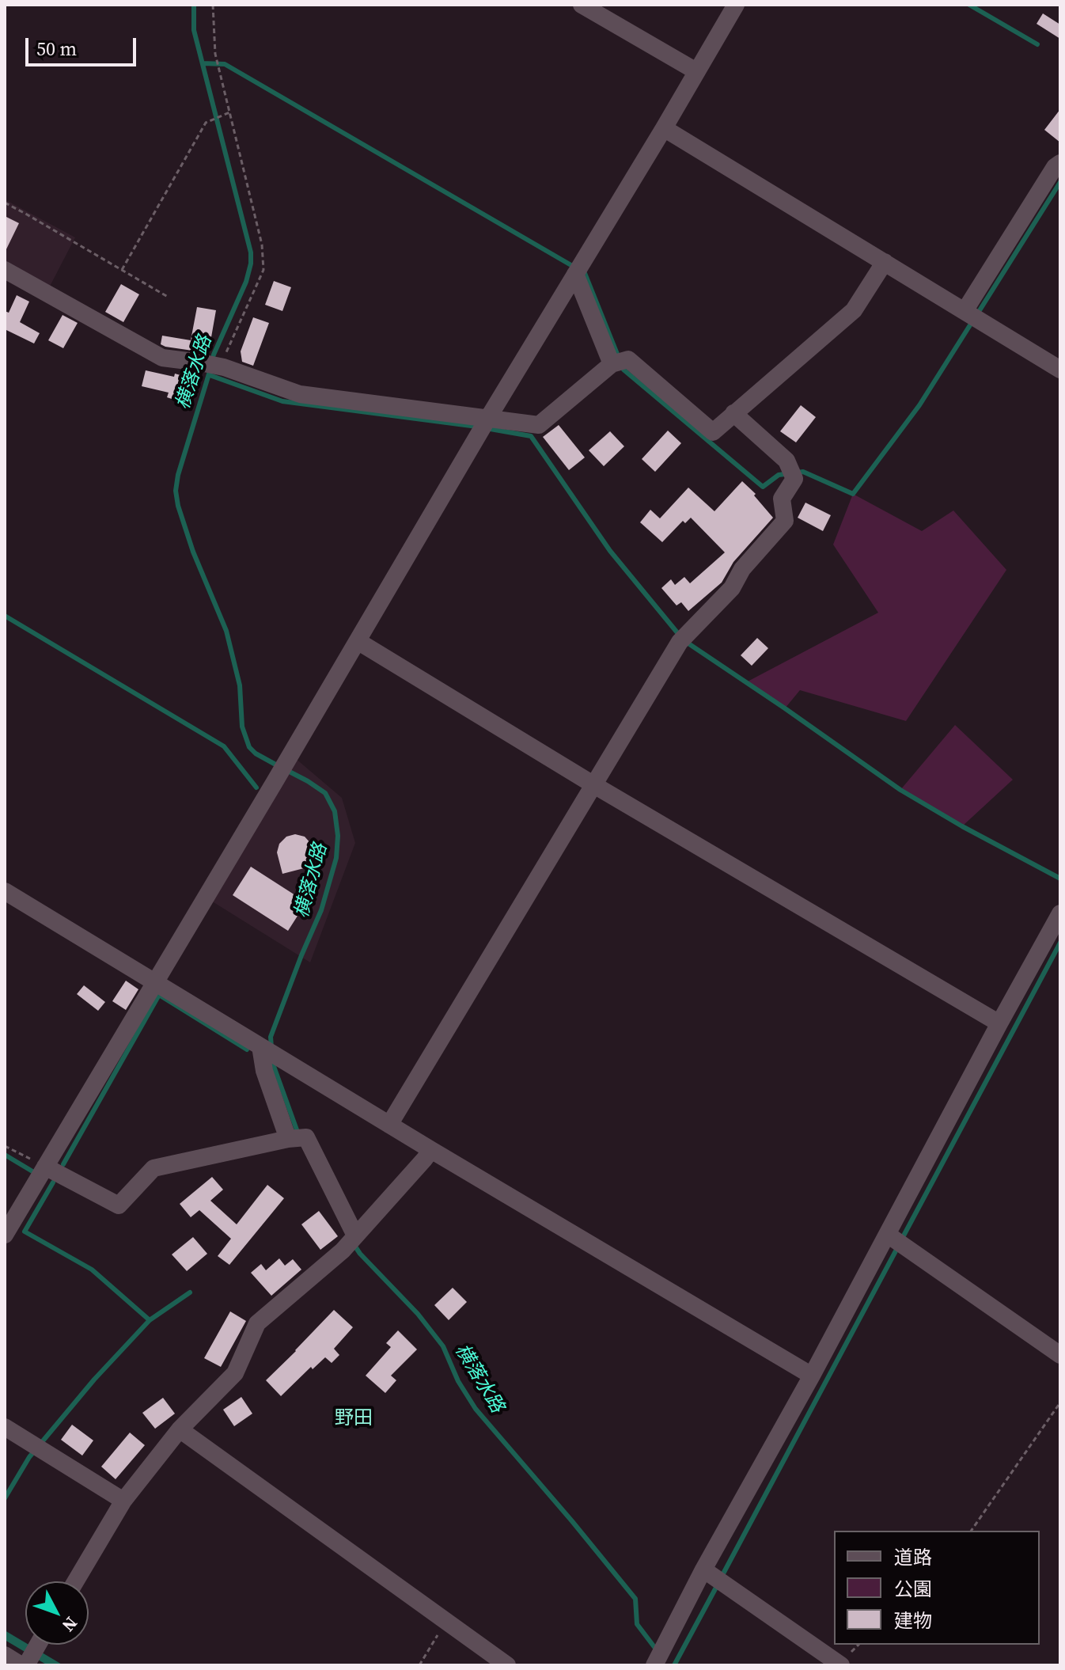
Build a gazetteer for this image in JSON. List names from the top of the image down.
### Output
{
  "districts": ["野田"],
  "water": ["横落水路"],
  "legend": ["道路", "公園", "建物"],
  "scale_bar": "50 m",
  "north": "bottom right"
}
